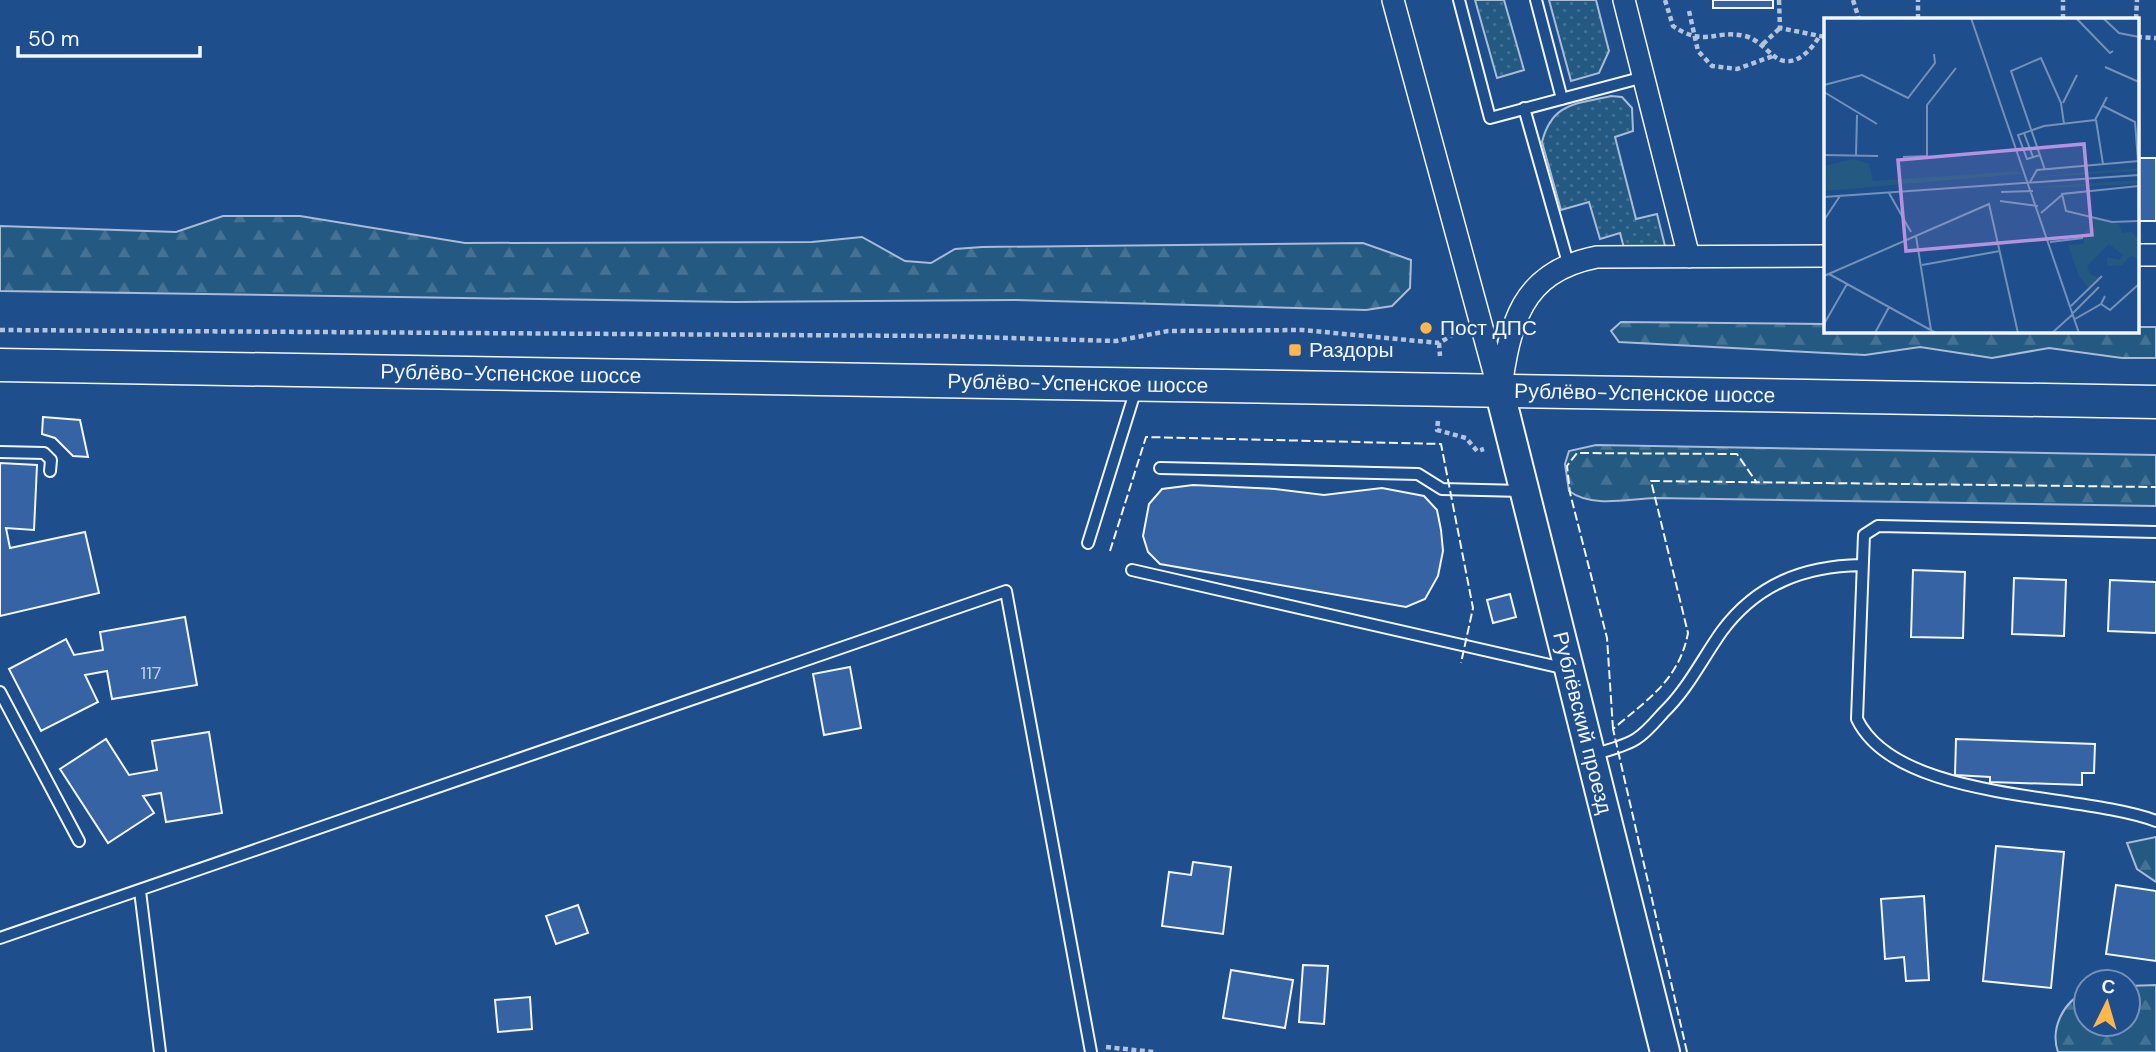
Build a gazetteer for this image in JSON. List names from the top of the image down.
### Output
{
  "streets": {
    "main road": ["Рублёво-Успенское шоссе"],
    "street": ["Рублёвский проезд"]
  },
  "crossings": [
    ["Рублёво-Успенское шоссе", "Рублёвский проезд"]
  ],
  "places": {
    "other": ["Пост ДПС"],
    "transit": ["Раздоры"]
  },
  "house_numbers": ["117"],
  "scale_bar": "50 m",
  "north": "top"
}
